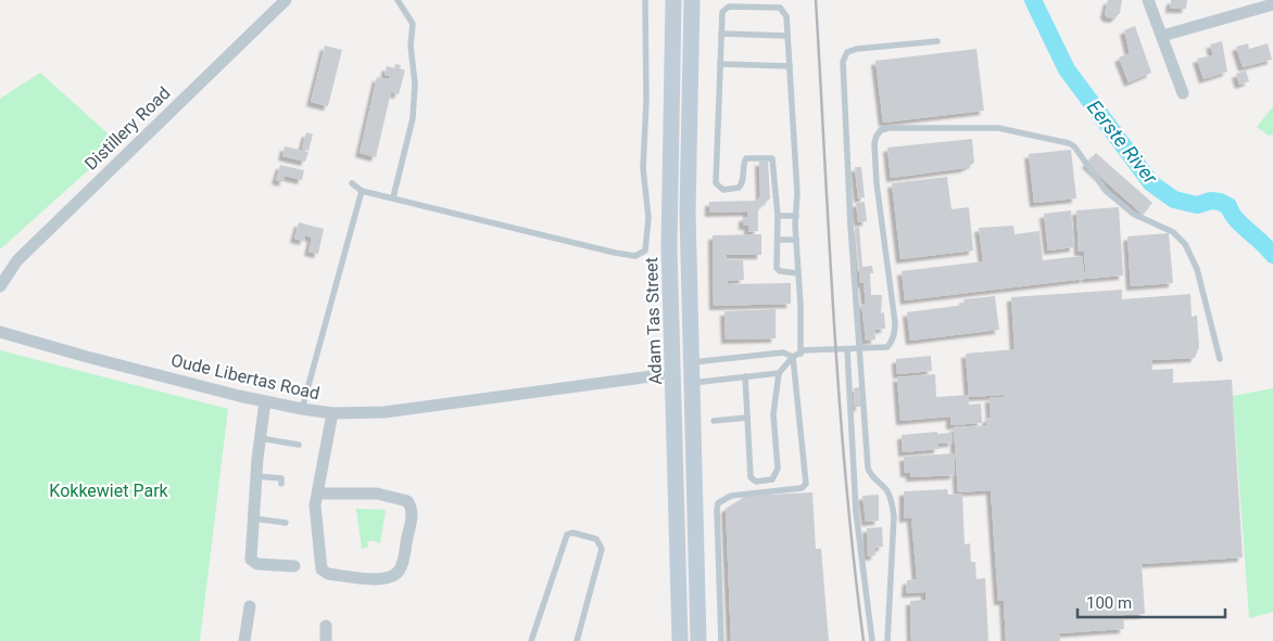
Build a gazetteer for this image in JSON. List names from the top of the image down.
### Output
{
  "streets": {
    "main road": ["Adam Tas Street"],
    "street": ["Distillery Road", "Oude Libertas Road"]
  },
  "crossings": [
    ["Adam Tas Street", "Oude Libertas Road"]
  ],
  "water": ["Eerste River"],
  "parks": ["Kokkewiet Park"],
  "scale_bar": "100 m"
}
